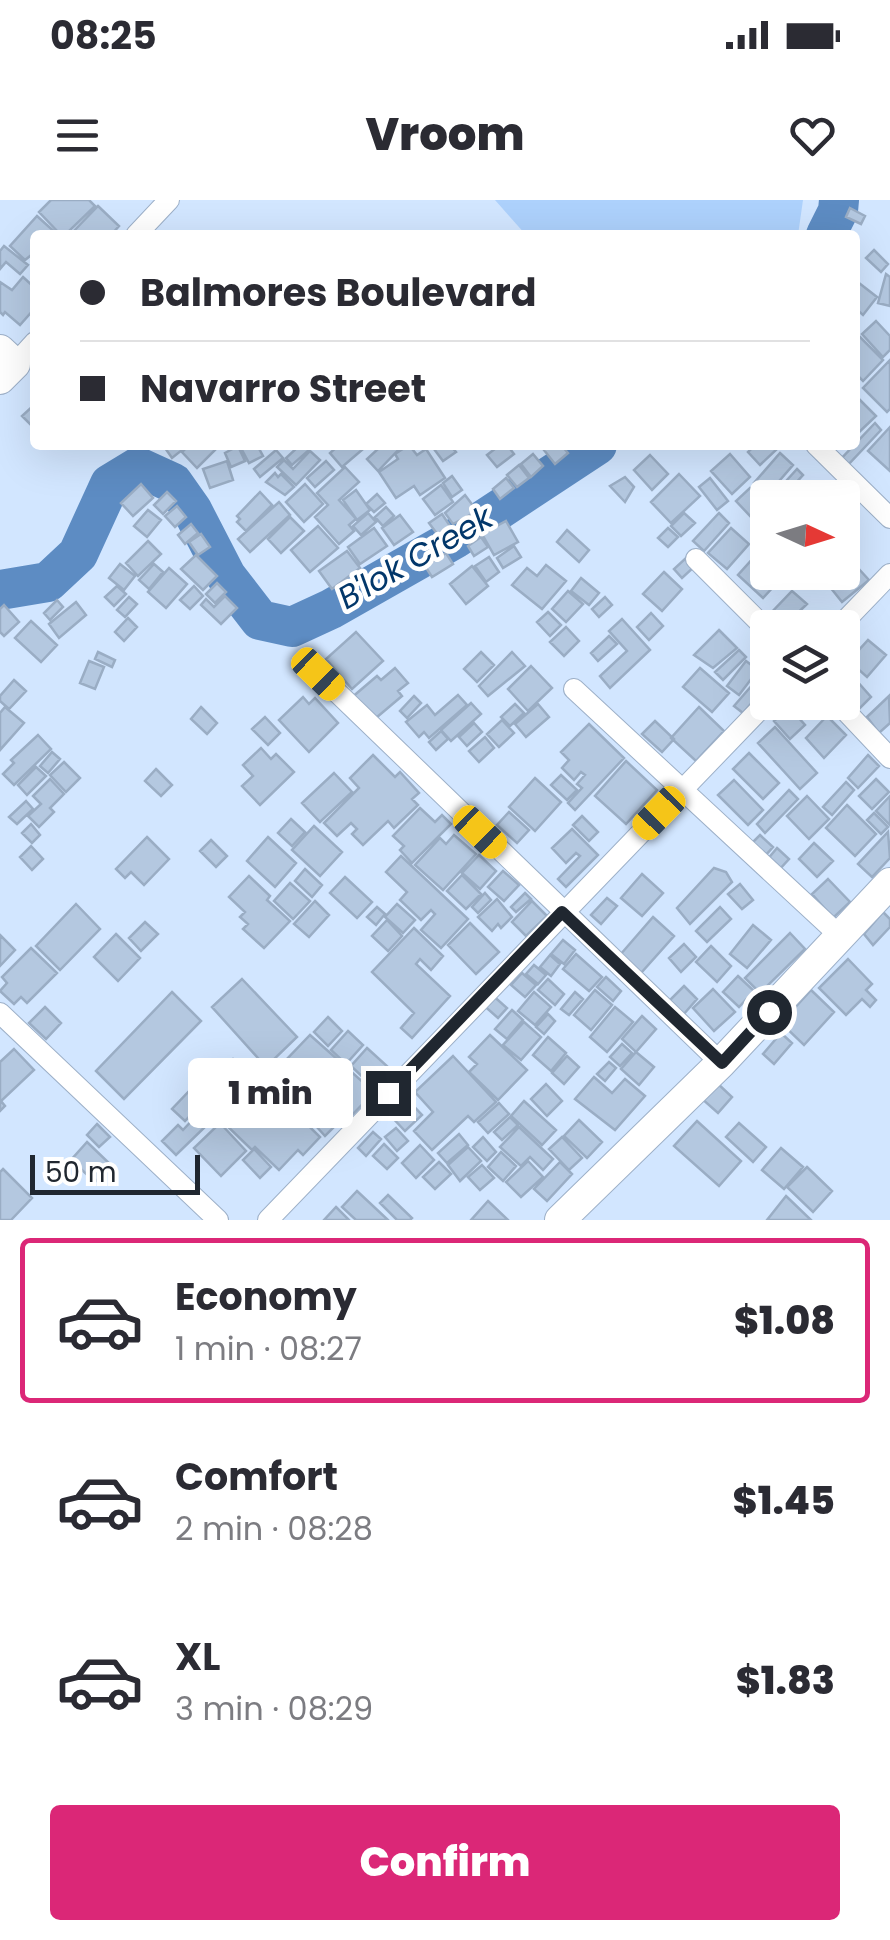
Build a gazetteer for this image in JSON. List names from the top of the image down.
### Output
{
  "water": ["B'lok Creek"],
  "scale_bar": "50 m",
  "north": "right",
  "page": {
    "status": "08:25",
    "header": "Vroom",
    "banner": ["Balmores Boulevard", "Navarro Street"],
    "bubble": "1 min",
    "scale": "50 m",
    "list": [
      {
        "name": "Economy",
        "note": "1 min · 08:27",
        "value": "$1.08"
      },
      {
        "name": "Comfort",
        "note": "2 min · 08:28",
        "value": "$1.45"
      },
      {
        "name": "XL",
        "note": "3 min · 08:29",
        "value": "$1.83"
      }
    ],
    "buttons": "Confirm"
  }
}
